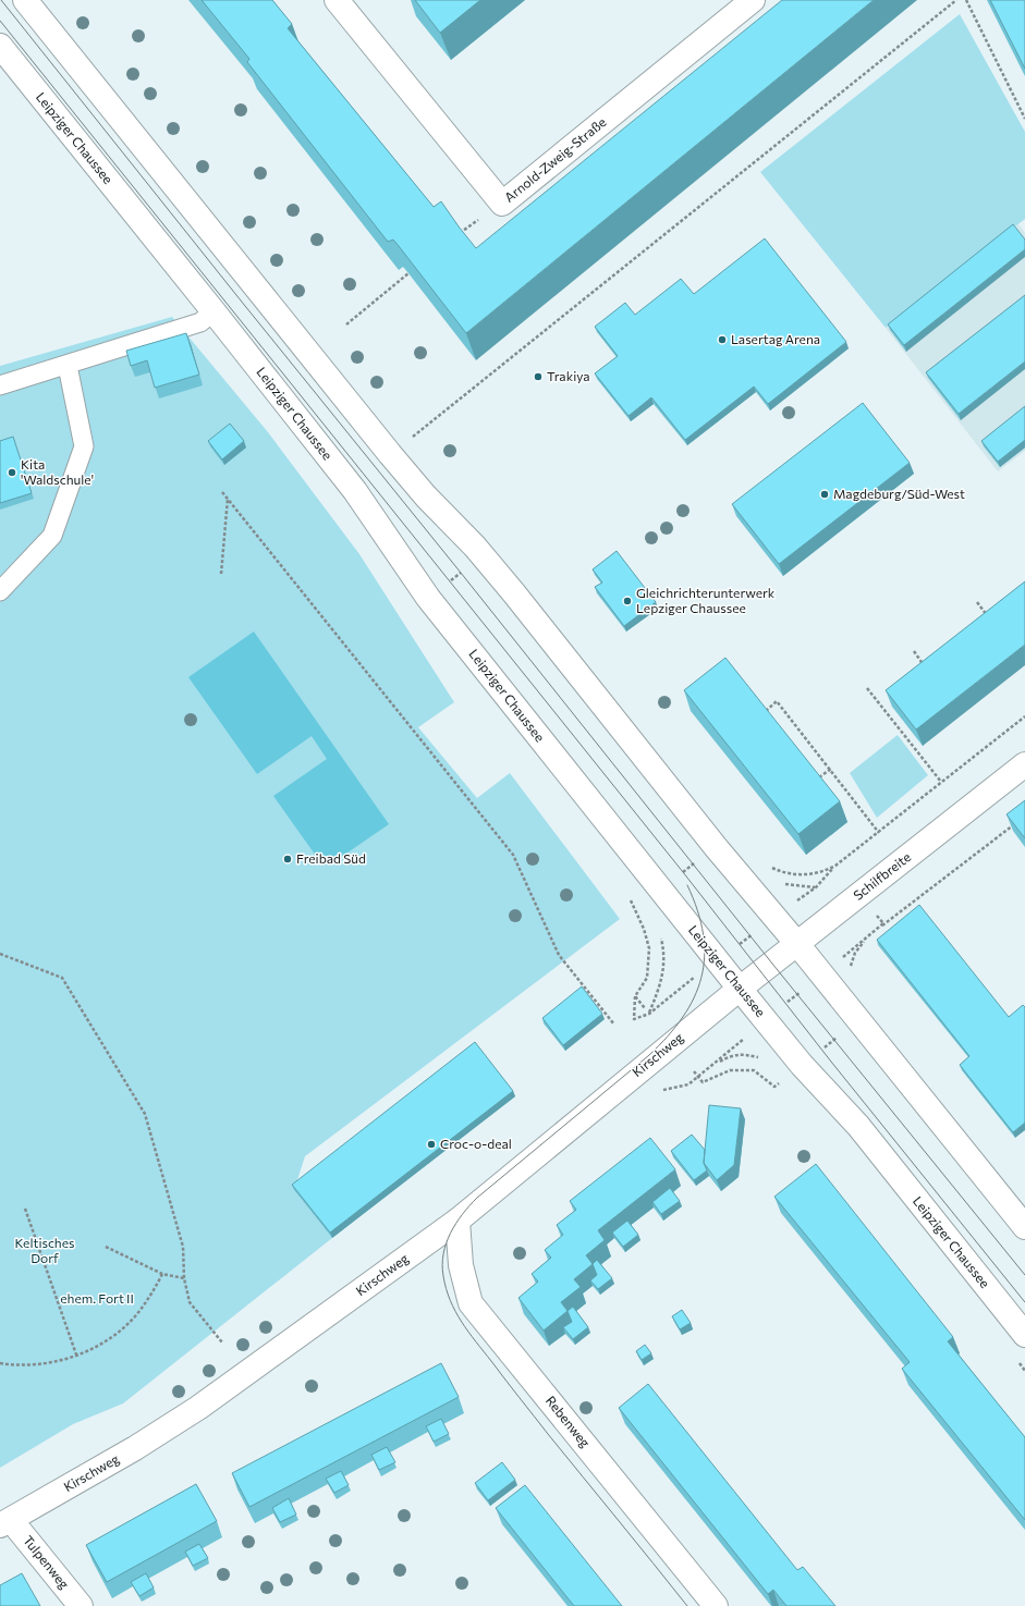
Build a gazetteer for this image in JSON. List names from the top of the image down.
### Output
{
  "streets": {
    "main road": [
      "Leipziger Chaussee",
      "Arnold-Zweig-Straße",
      "Schilfbreite",
      "Kirschweg",
      "Rebenweg",
      "Tulpenweg"
    ]
  },
  "crossings": [
    ["Leipziger Chaussee", "Schilfbreite"],
    ["Leipziger Chaussee", "Kirschweg"],
    ["Schilfbreite", "Kirschweg"],
    ["Kirschweg", "Rebenweg"],
    ["Kirschweg", "Tulpenweg"]
  ],
  "parks": ["Keltisches Dorf", "ehem. Fort II"],
  "places": [
    "Lasertag Arena",
    "Trakiya",
    "Kita 'Waldschule'",
    "Magdeburg/Süd-West",
    "Gleichrichterunterwerk Lepziger Chaussee",
    "Freibad Süd",
    "Croc-o-deal"
  ]
}
